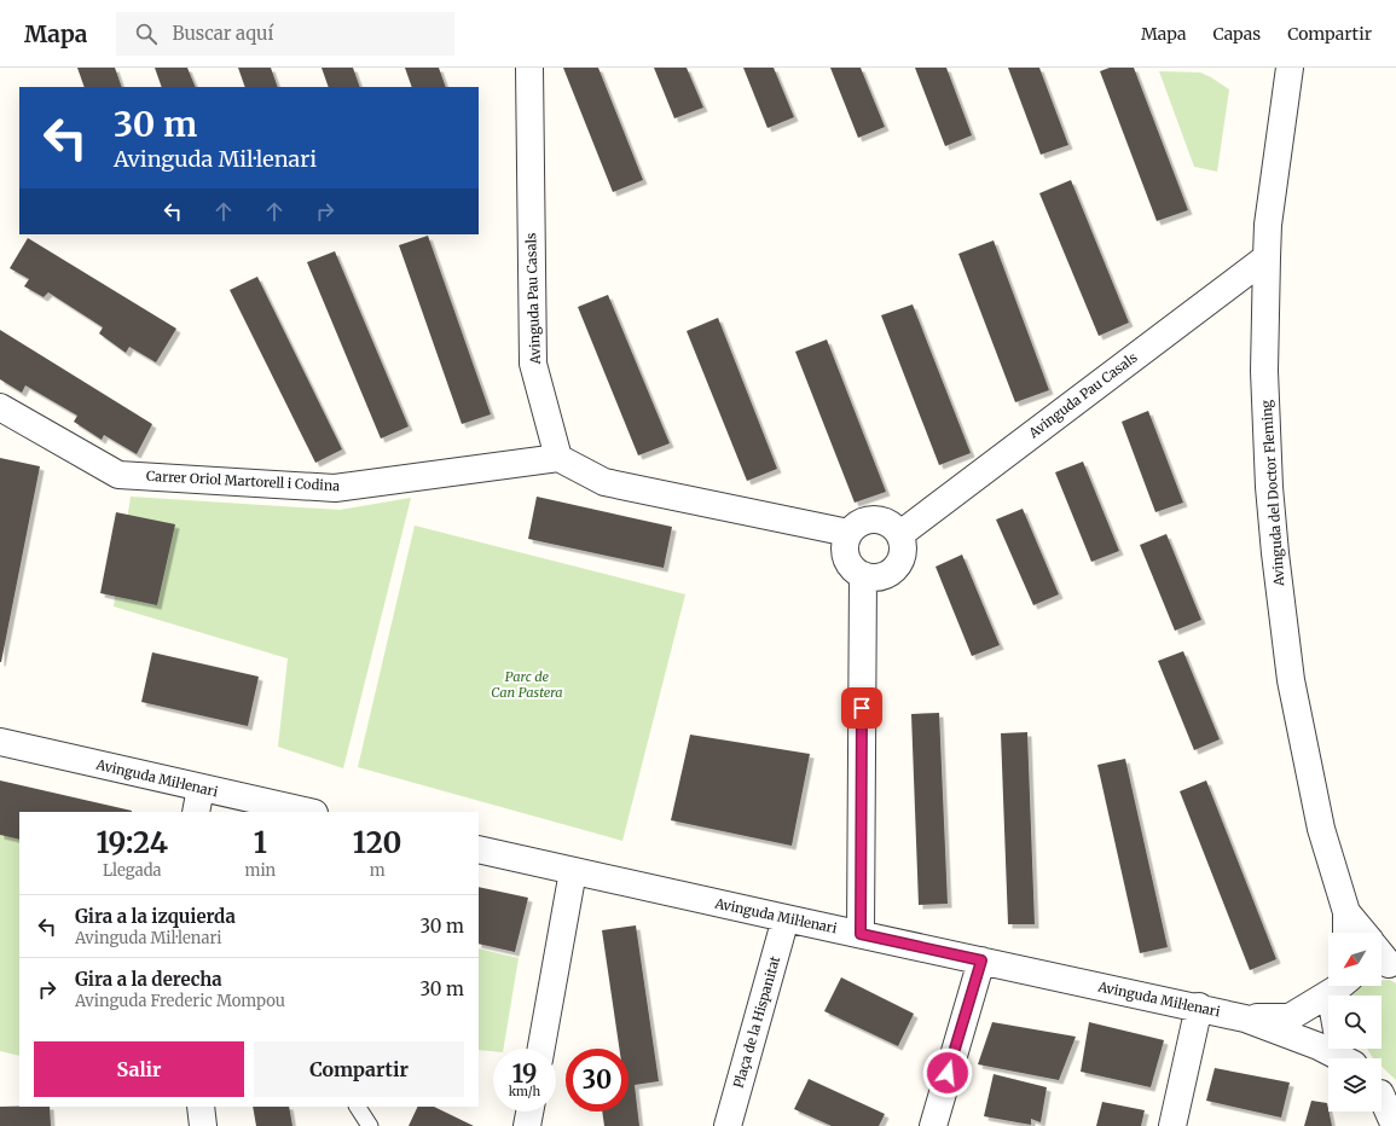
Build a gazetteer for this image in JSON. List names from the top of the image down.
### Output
{
  "streets": {
    "street": [
      "Avinguda Pau Casals",
      "Carrer Oriol Martorell i Codina",
      "Avinguda del Doctor Fleming",
      "Avinguda Mil·lenari",
      "Plaça de la Hispanitat"
    ]
  },
  "crossings": [
    ["Avinguda Pau Casals", "Carrer Oriol Martorell i Codina"],
    ["Avinguda Pau Casals", "Avinguda del Doctor Fleming"],
    ["Avinguda Mil·lenari", "Plaça de la Hispanitat"]
  ],
  "parks": ["Parc de Can Pastera"],
  "north": "bottom left",
  "page": {
    "header": "Mapa",
    "search": "Buscar aquí",
    "nav": ["Mapa", "Capas", "Compartir"],
    "turn": ["30 m", "Avinguda Mil·lenari"],
    "eta": [
      "19:24",
      "Llegada",
      "1",
      "min",
      "120",
      "m"
    ],
    "list": [
      {
        "name": "Gira a la izquierda",
        "note": "Avinguda Mil·lenari",
        "value": "30 m"
      },
      {
        "name": "Gira a la derecha",
        "note": "Avinguda Frederic Mompou",
        "value": "30 m"
      }
    ],
    "buttons": ["Salir", "Compartir"],
    "speed": "19 km/h",
    "limit": "30"
  }
}
